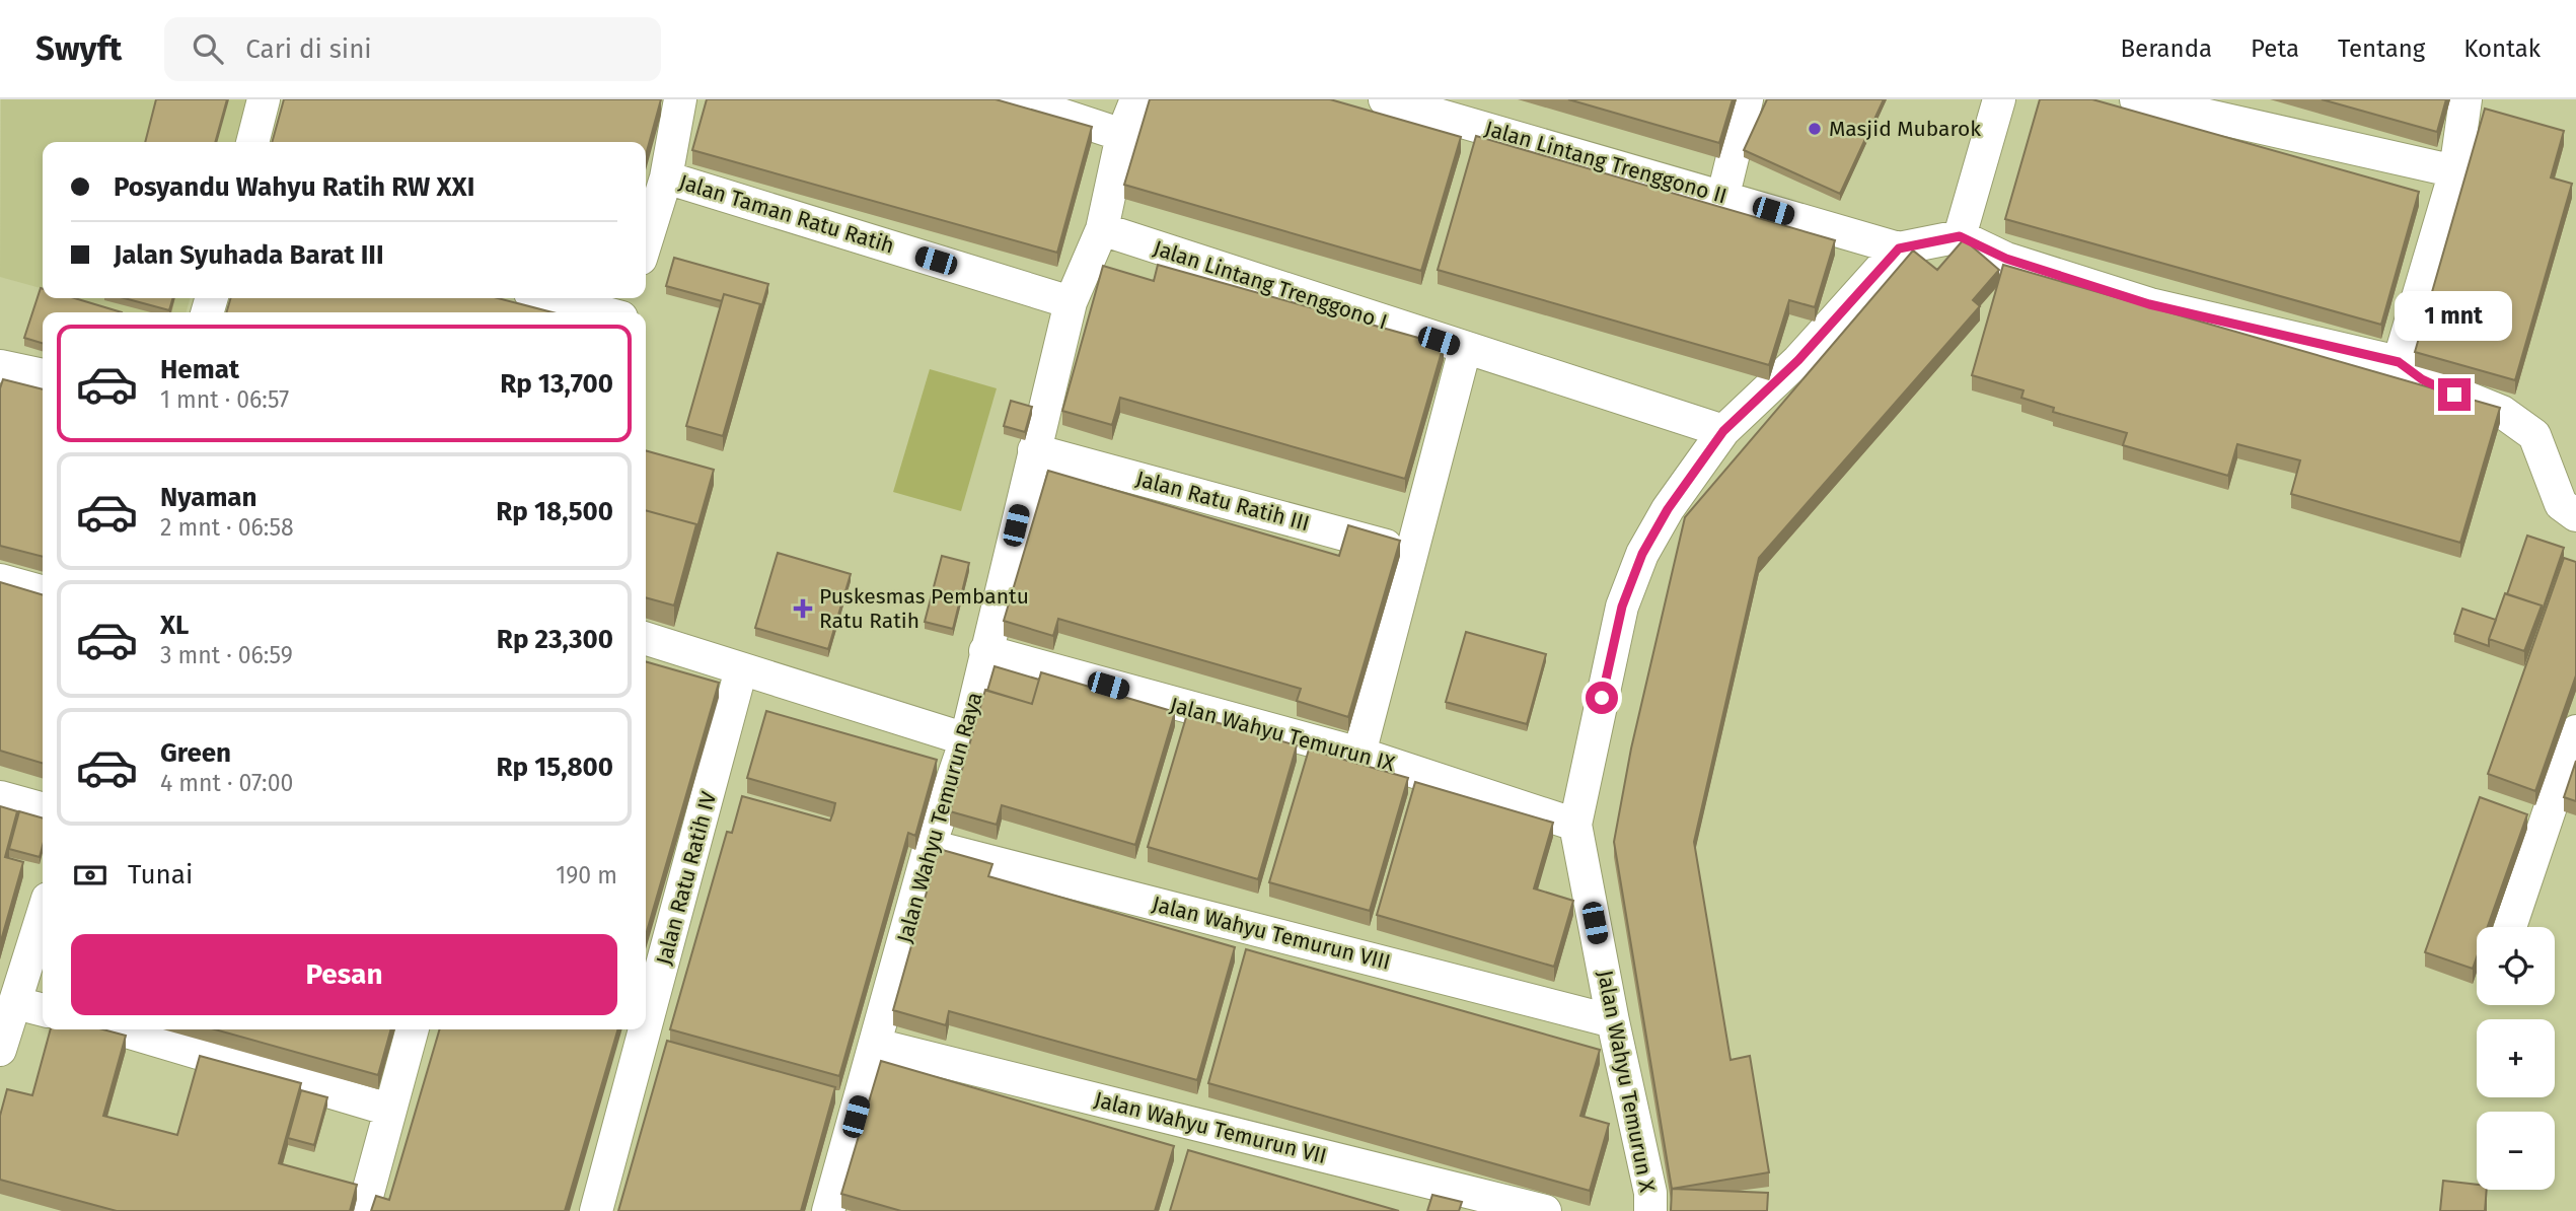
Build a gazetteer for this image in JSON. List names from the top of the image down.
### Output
{
  "streets": {
    "street": [
      "Jalan Lintang Trenggono II",
      "Jalan Taman Ratu Ratih",
      "Jalan Lintang Trenggono I",
      "Jalan Ratu Ratih III",
      "Jalan Wahyu Temurun IX",
      "Jalan Wahyu Temurun Raya",
      "Jalan Ratu Ratih IV",
      "Jalan Wahyu Temurun VIII",
      "Jalan Wahyu Temurun X",
      "Jalan Wahyu Temurun VII"
    ]
  },
  "crossings": [
    ["Jalan Lintang Trenggono II", "Jalan Wahyu Temurun X"],
    ["Jalan Taman Ratu Ratih", "Jalan Wahyu Temurun Raya"],
    ["Jalan Lintang Trenggono I", "Jalan Wahyu Temurun Raya"],
    ["Jalan Lintang Trenggono I", "Jalan Wahyu Temurun X"],
    ["Jalan Ratu Ratih III", "Jalan Wahyu Temurun Raya"],
    ["Jalan Wahyu Temurun IX", "Jalan Wahyu Temurun Raya"],
    ["Jalan Wahyu Temurun IX", "Jalan Wahyu Temurun X"],
    ["Jalan Wahyu Temurun Raya", "Jalan Wahyu Temurun VIII"],
    ["Jalan Wahyu Temurun Raya", "Jalan Wahyu Temurun VII"],
    ["Jalan Wahyu Temurun VIII", "Jalan Wahyu Temurun X"]
  ],
  "places": {
    "other": ["Masjid Mubarok"],
    "health": ["Puskesmas Pembantu Ratu Ratih"]
  },
  "page": {
    "header": "Swyft",
    "search": "Cari di sini",
    "nav": [
      "Beranda",
      "Peta",
      "Tentang",
      "Kontak"
    ],
    "banner": ["Posyandu Wahyu Ratih RW XXI", "Jalan Syuhada Barat III"],
    "bubble": "1 mnt",
    "list": [
      {
        "name": "Hemat",
        "note": "1 mnt · 06:57",
        "value": "Rp 13,700"
      },
      {
        "name": "Nyaman",
        "note": "2 mnt · 06:58",
        "value": "Rp 18,500"
      },
      {
        "name": "XL",
        "note": "3 mnt · 06:59",
        "value": "Rp 23,300"
      },
      {
        "name": "Green",
        "note": "4 mnt · 07:00",
        "value": "Rp 15,800"
      }
    ],
    "pay": ["Tunai", "190 m"],
    "buttons": "Pesan",
    "map_buttons": ["+", "−"]
  }
}
